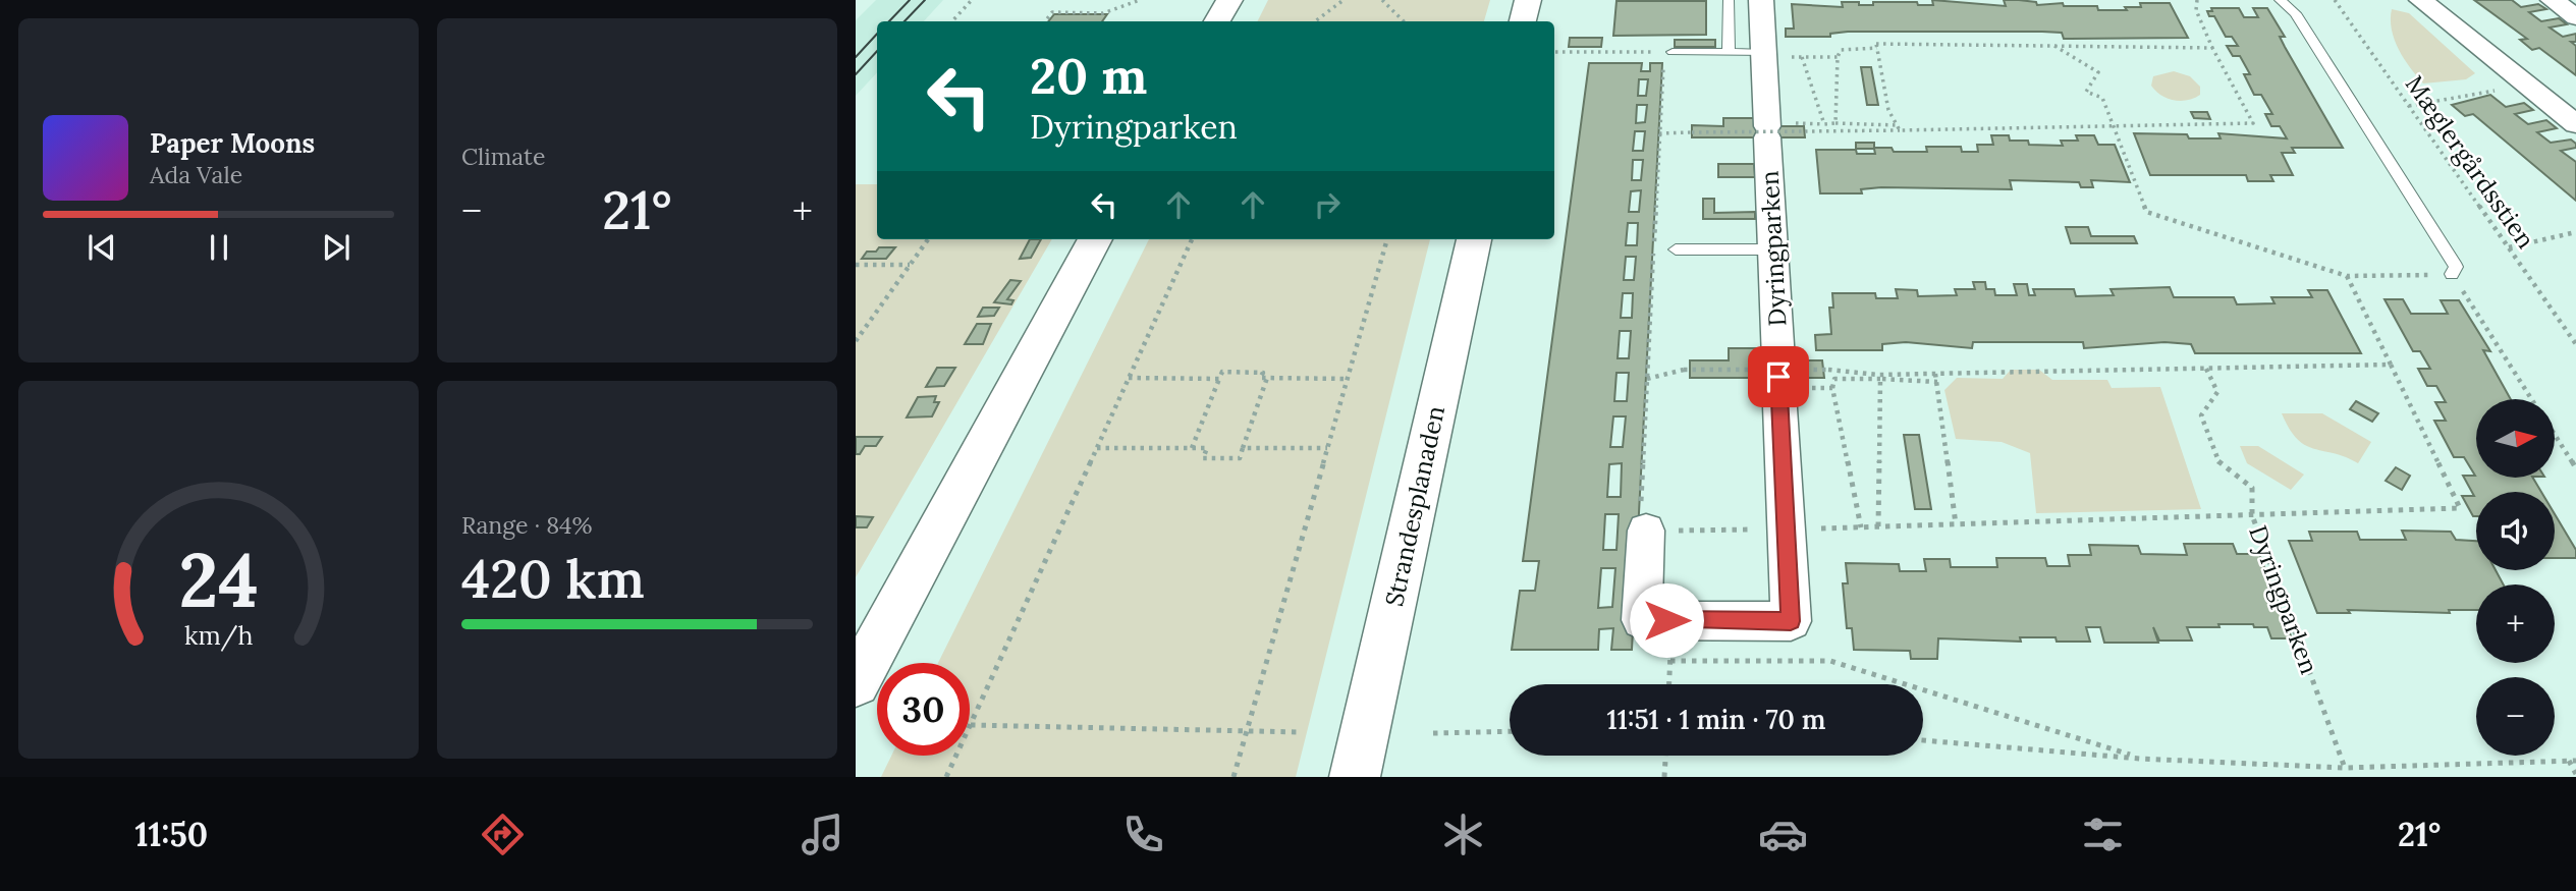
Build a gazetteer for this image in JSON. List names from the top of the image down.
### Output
{
  "streets": {
    "street": ["Dyringparken", "Strandesplanaden"],
    "path": ["Mæglergårdsstien"]
  },
  "north": "right",
  "page": {
    "tile": [
      "Climate",
      ["Range · 84%", "420 km"]
    ],
    "turn": ["20 m", "Dyringparken"],
    "song": ["Paper Moons", "Ada Vale"],
    "heat": ["−", "21°", "+"],
    "map_buttons": ["+", "−"],
    "limit": "30",
    "trip": "11:51 · 1 min · 70 m",
    "tabs": ["11:50", "21°"],
    "gauge": ["24", "km/h"]
  }
}
